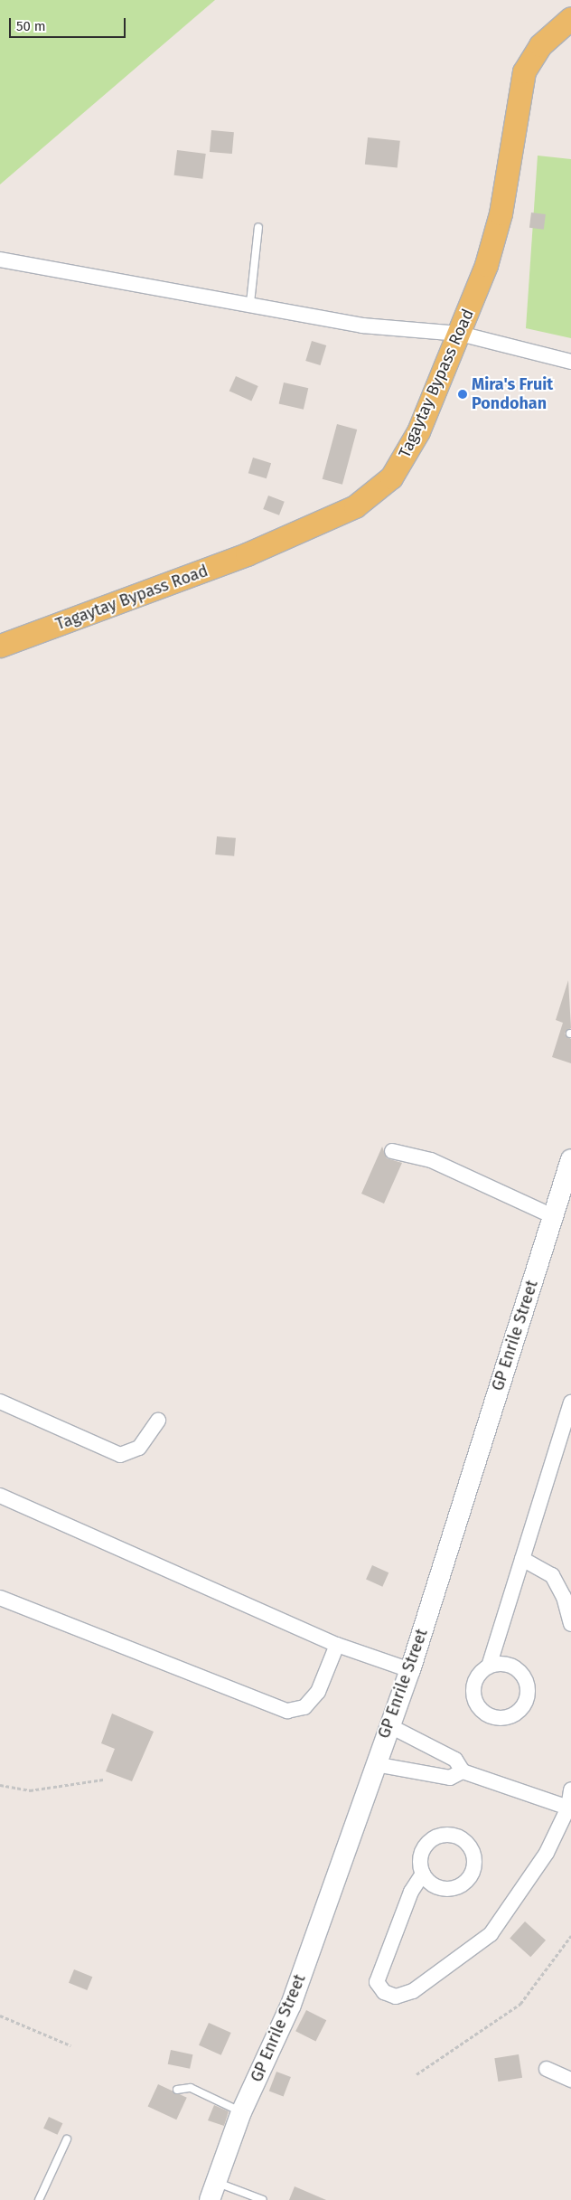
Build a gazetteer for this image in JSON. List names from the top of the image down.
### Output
{
  "streets": {
    "main road": ["Tagaytay Bypass Road"],
    "street": ["GP Enrile Street"]
  },
  "places": ["Mira's Fruit Pondohan"],
  "scale_bar": "50 m"
}
